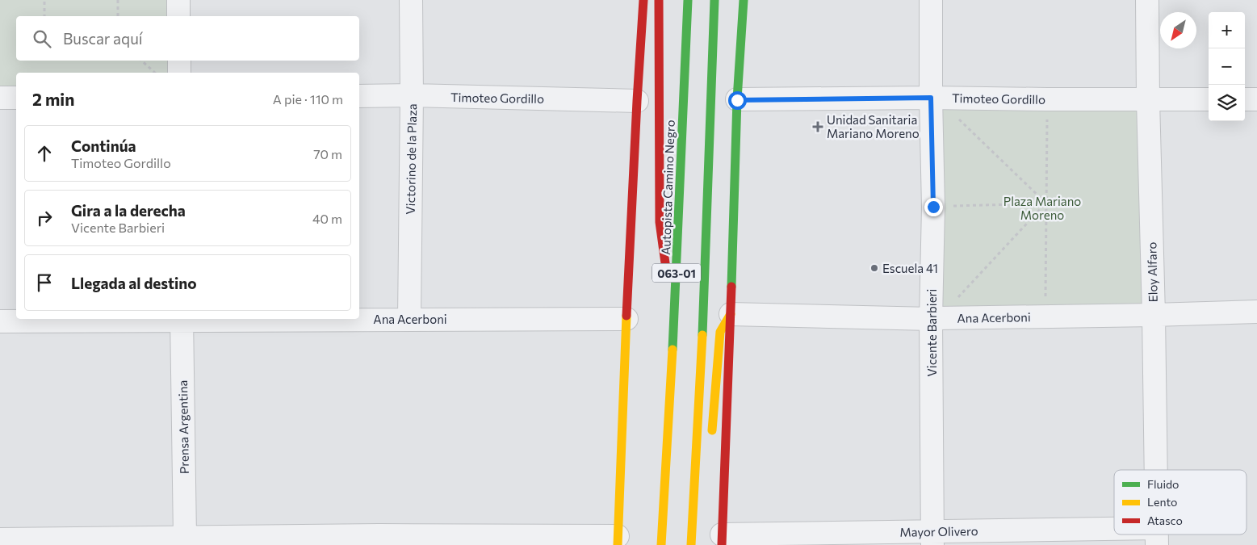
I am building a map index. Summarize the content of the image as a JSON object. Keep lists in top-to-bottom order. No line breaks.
{"streets":{"main road":["Autopista Camino Negro","063-01"],"street":["Timoteo Gordillo","Victorino de la Plaza","Eloy Alfaro","Ana Acerboni","Vicente Barbieri","Prensa Argentina","Mayor Olivero"]},"crossings":[["Timoteo Gordillo","Victorino de la Plaza"],["Timoteo Gordillo","Eloy Alfaro"],["Timoteo Gordillo","Vicente Barbieri"],["Victorino de la Plaza","Ana Acerboni"],["Eloy Alfaro","Ana Acerboni"],["Ana Acerboni","Vicente Barbieri"],["Ana Acerboni","Prensa Argentina"],["Vicente Barbieri","Mayor Olivero"]],"parks":["Plaza Mariano Moreno"],"places":{"health":["Unidad Sanitaria Mariano Moreno"],"other":["Escuela 41"]},"legend":["Fluido","Lento","Atasco"],"north":"bottom left","page":{"map_buttons":["+","−"],"search":"Buscar aquí","heading":["2 min","A pie · 110 m"],"list":[["Continúa","Timoteo Gordillo","70 m"],["Gira a la derecha","Vicente Barbieri","40 m"],"Llegada al destino"]}}
